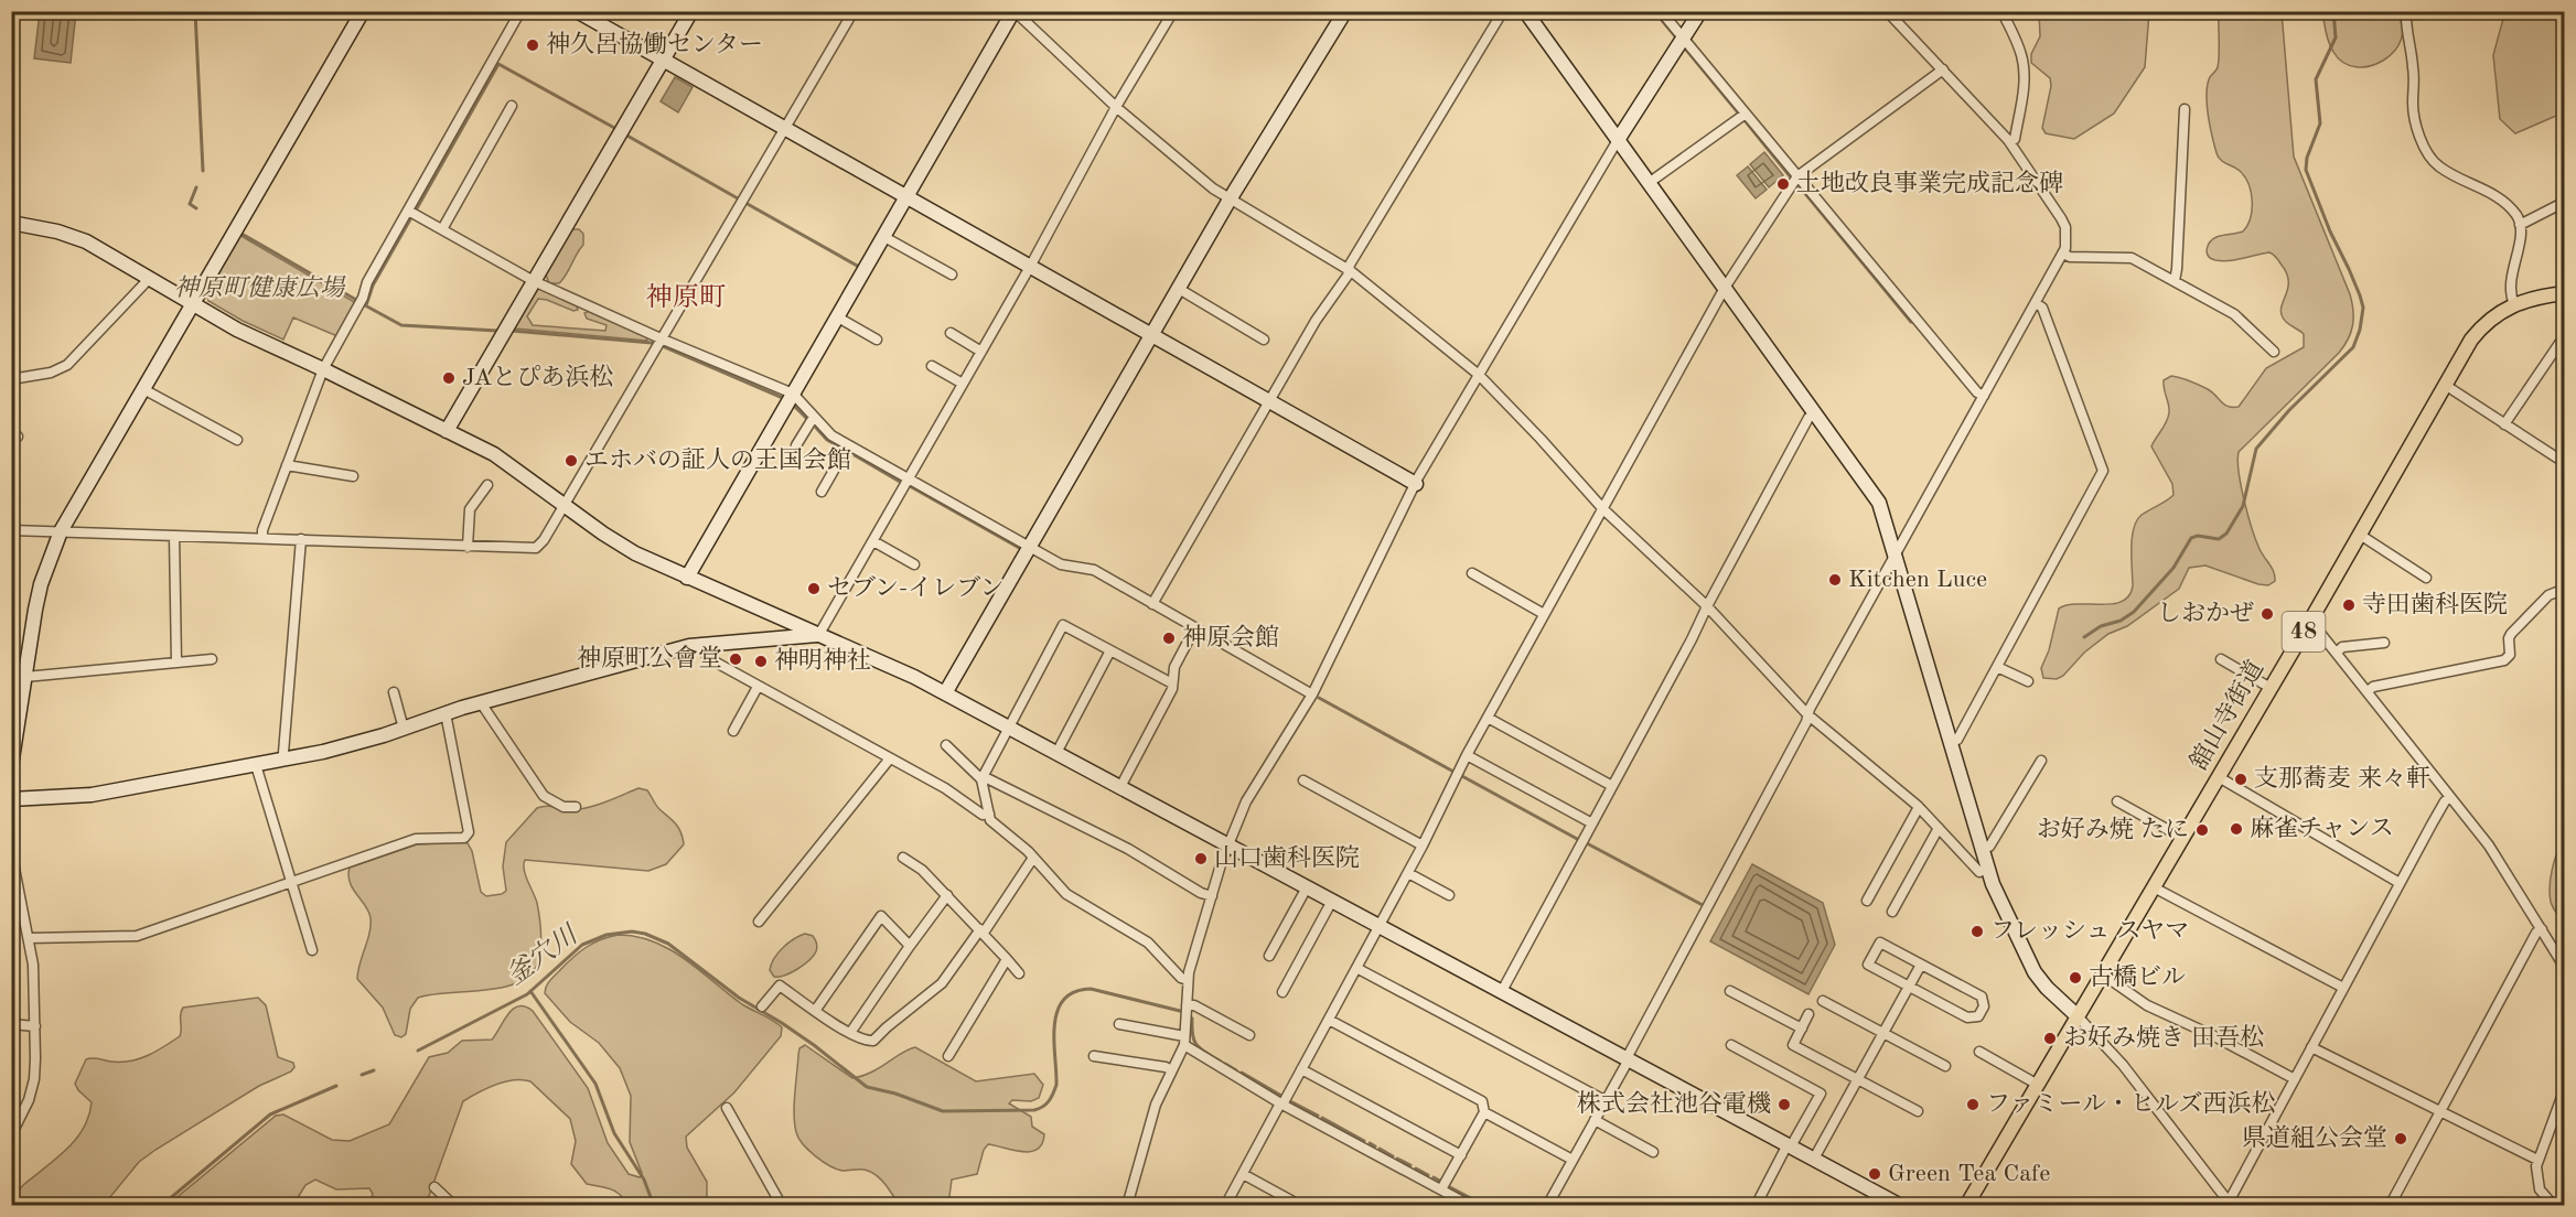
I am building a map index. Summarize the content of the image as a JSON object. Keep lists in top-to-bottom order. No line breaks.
{"streets":{"main road":["48","舘山寺街道"]},"districts":["神原町"],"water":["釜穴川"],"parks":["神原町健康広場"],"places":["神久呂協働センター","土地改良事業完成記念碑","JAとぴあ浜松","エホバの証人の王国会館","Kitchen Luce","セブン-イレブン","寺田歯科医院","しおかぜ","神原会館","神原町公會堂","神明神社","支那蕎麦 来々軒","麻雀チャンス","お好み焼 たに","山口歯科医院","フレッシュ スヤマ","古橋ビル","お好み焼き 田吾松","株式会社池谷電機","ファミール・ヒルズ西浜松","県道組公会堂","Green Tea Cafe"]}
